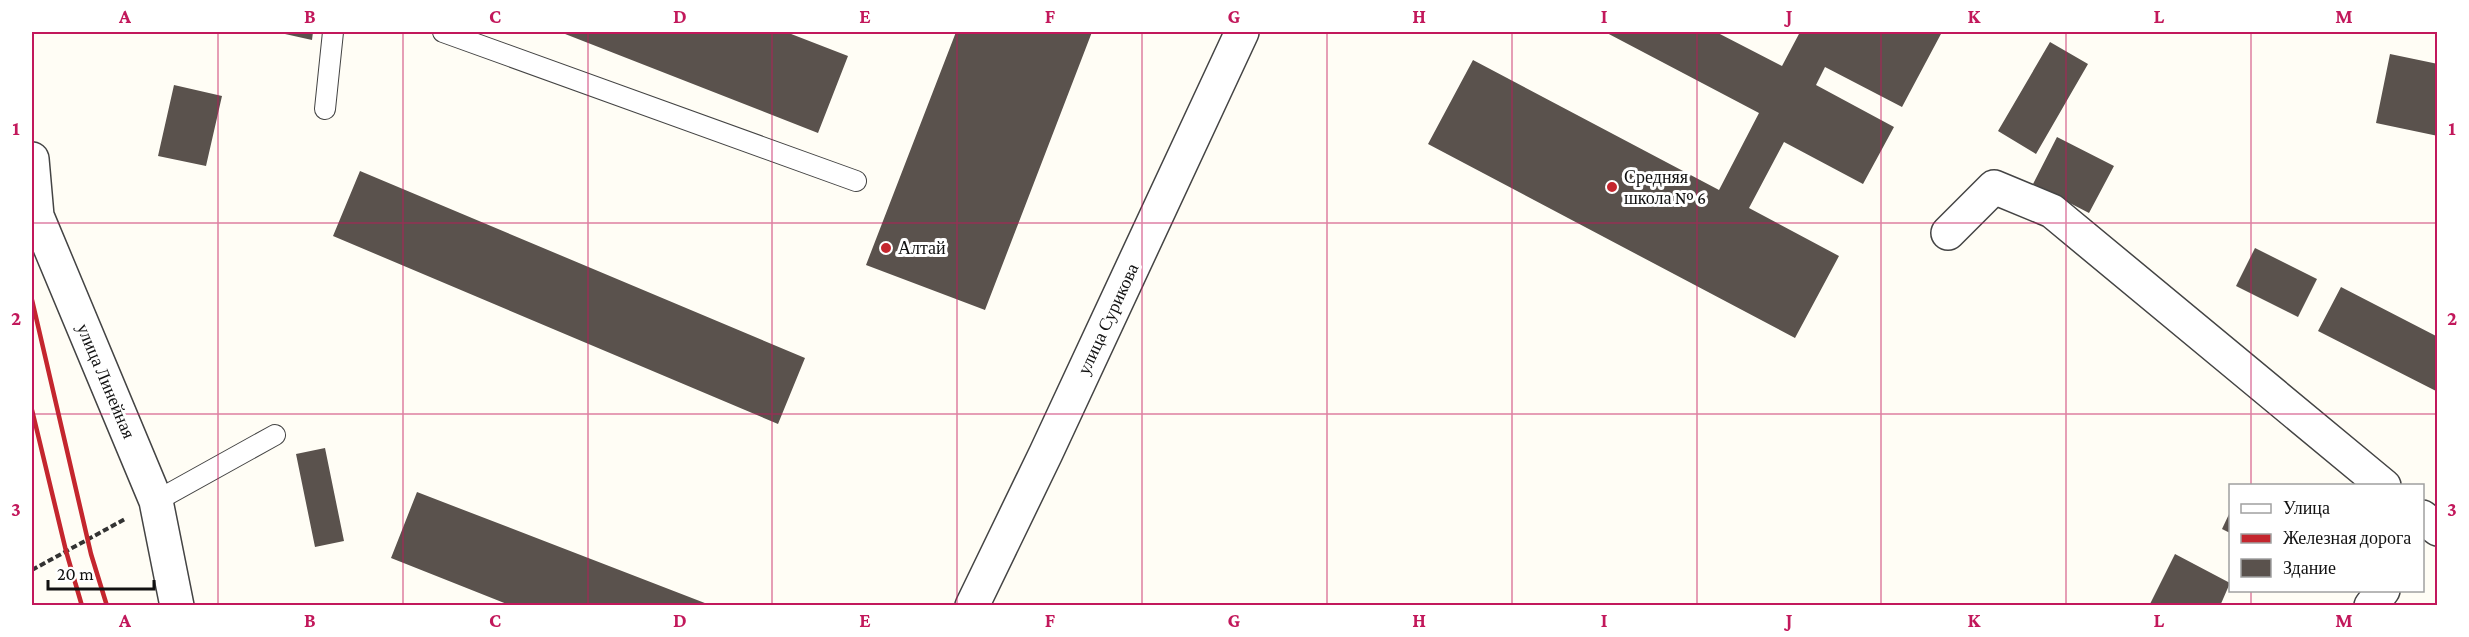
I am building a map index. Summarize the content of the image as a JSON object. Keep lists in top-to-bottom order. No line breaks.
{"streets":{"street":["улица Сурикова","улица Линейная"]},"places":["Средняя школа № 6","Алтай"],"legend":["Улица","Железная дорога","Здание"],"scale_bar":"20 m","grid":{"columns":["A","B","C","D","E","F","G","H","I","J","K","L","M"],"rows":["1","2","3"]}}
